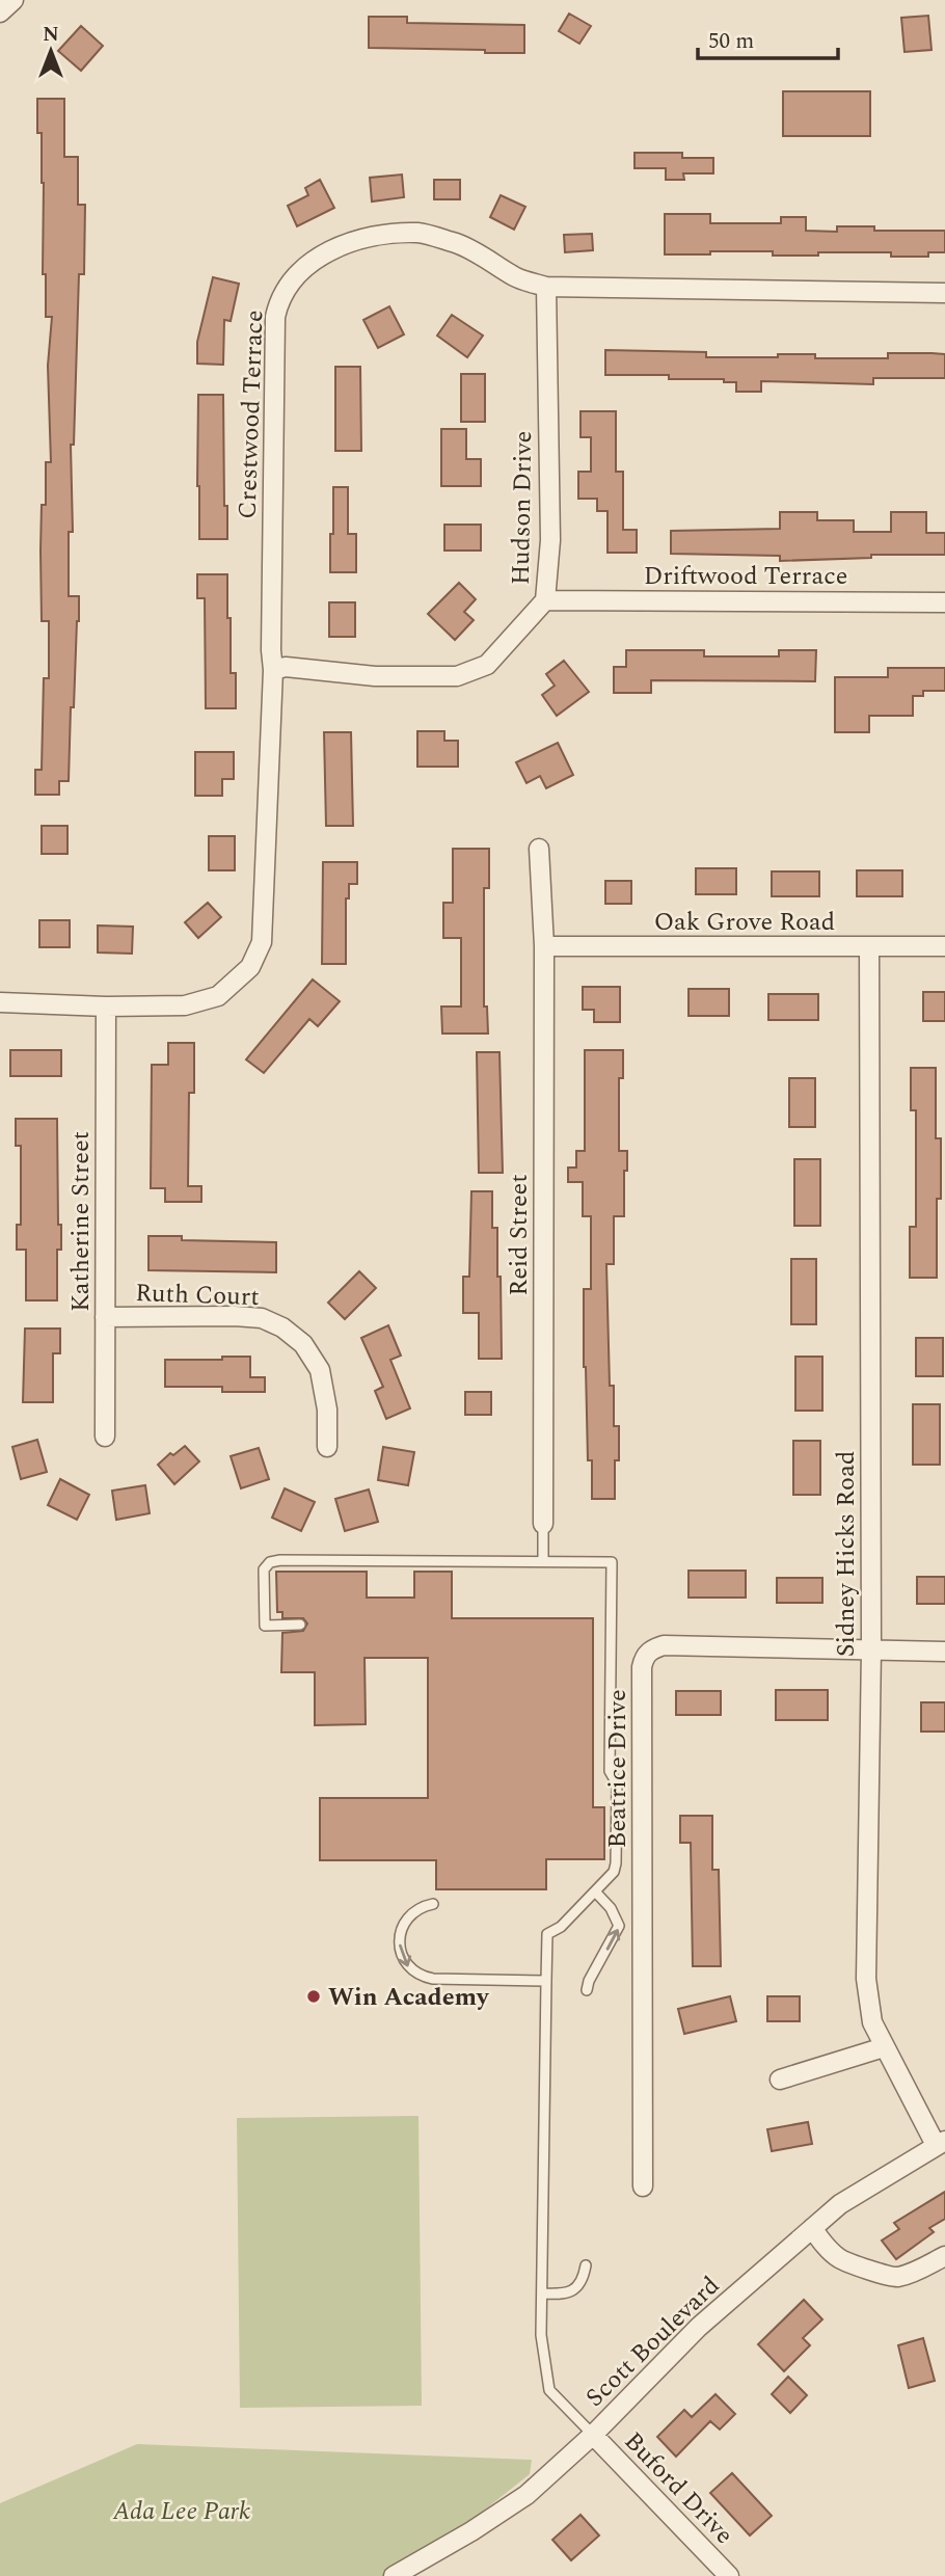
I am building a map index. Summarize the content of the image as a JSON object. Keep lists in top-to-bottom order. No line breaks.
{"streets":{"street":["Crestwood Terrace","Hudson Drive","Driftwood Terrace","Oak Grove Road","Katherine Street","Reid Street","Ruth Court","Sidney Hicks Road","Beatrice Drive","Scott Boulevard","Buford Drive"]},"crossings":[["Crestwood Terrace","Hudson Drive"],["Crestwood Terrace","Katherine Street"],["Hudson Drive","Driftwood Terrace"],["Oak Grove Road","Reid Street"],["Oak Grove Road","Sidney Hicks Road"],["Katherine Street","Ruth Court"],["Sidney Hicks Road","Beatrice Drive"],["Sidney Hicks Road","Scott Boulevard"],["Scott Boulevard","Buford Drive"]],"parks":["Ada Lee Park"],"places":["Win Academy"],"scale_bar":"50 m","north":"top"}
